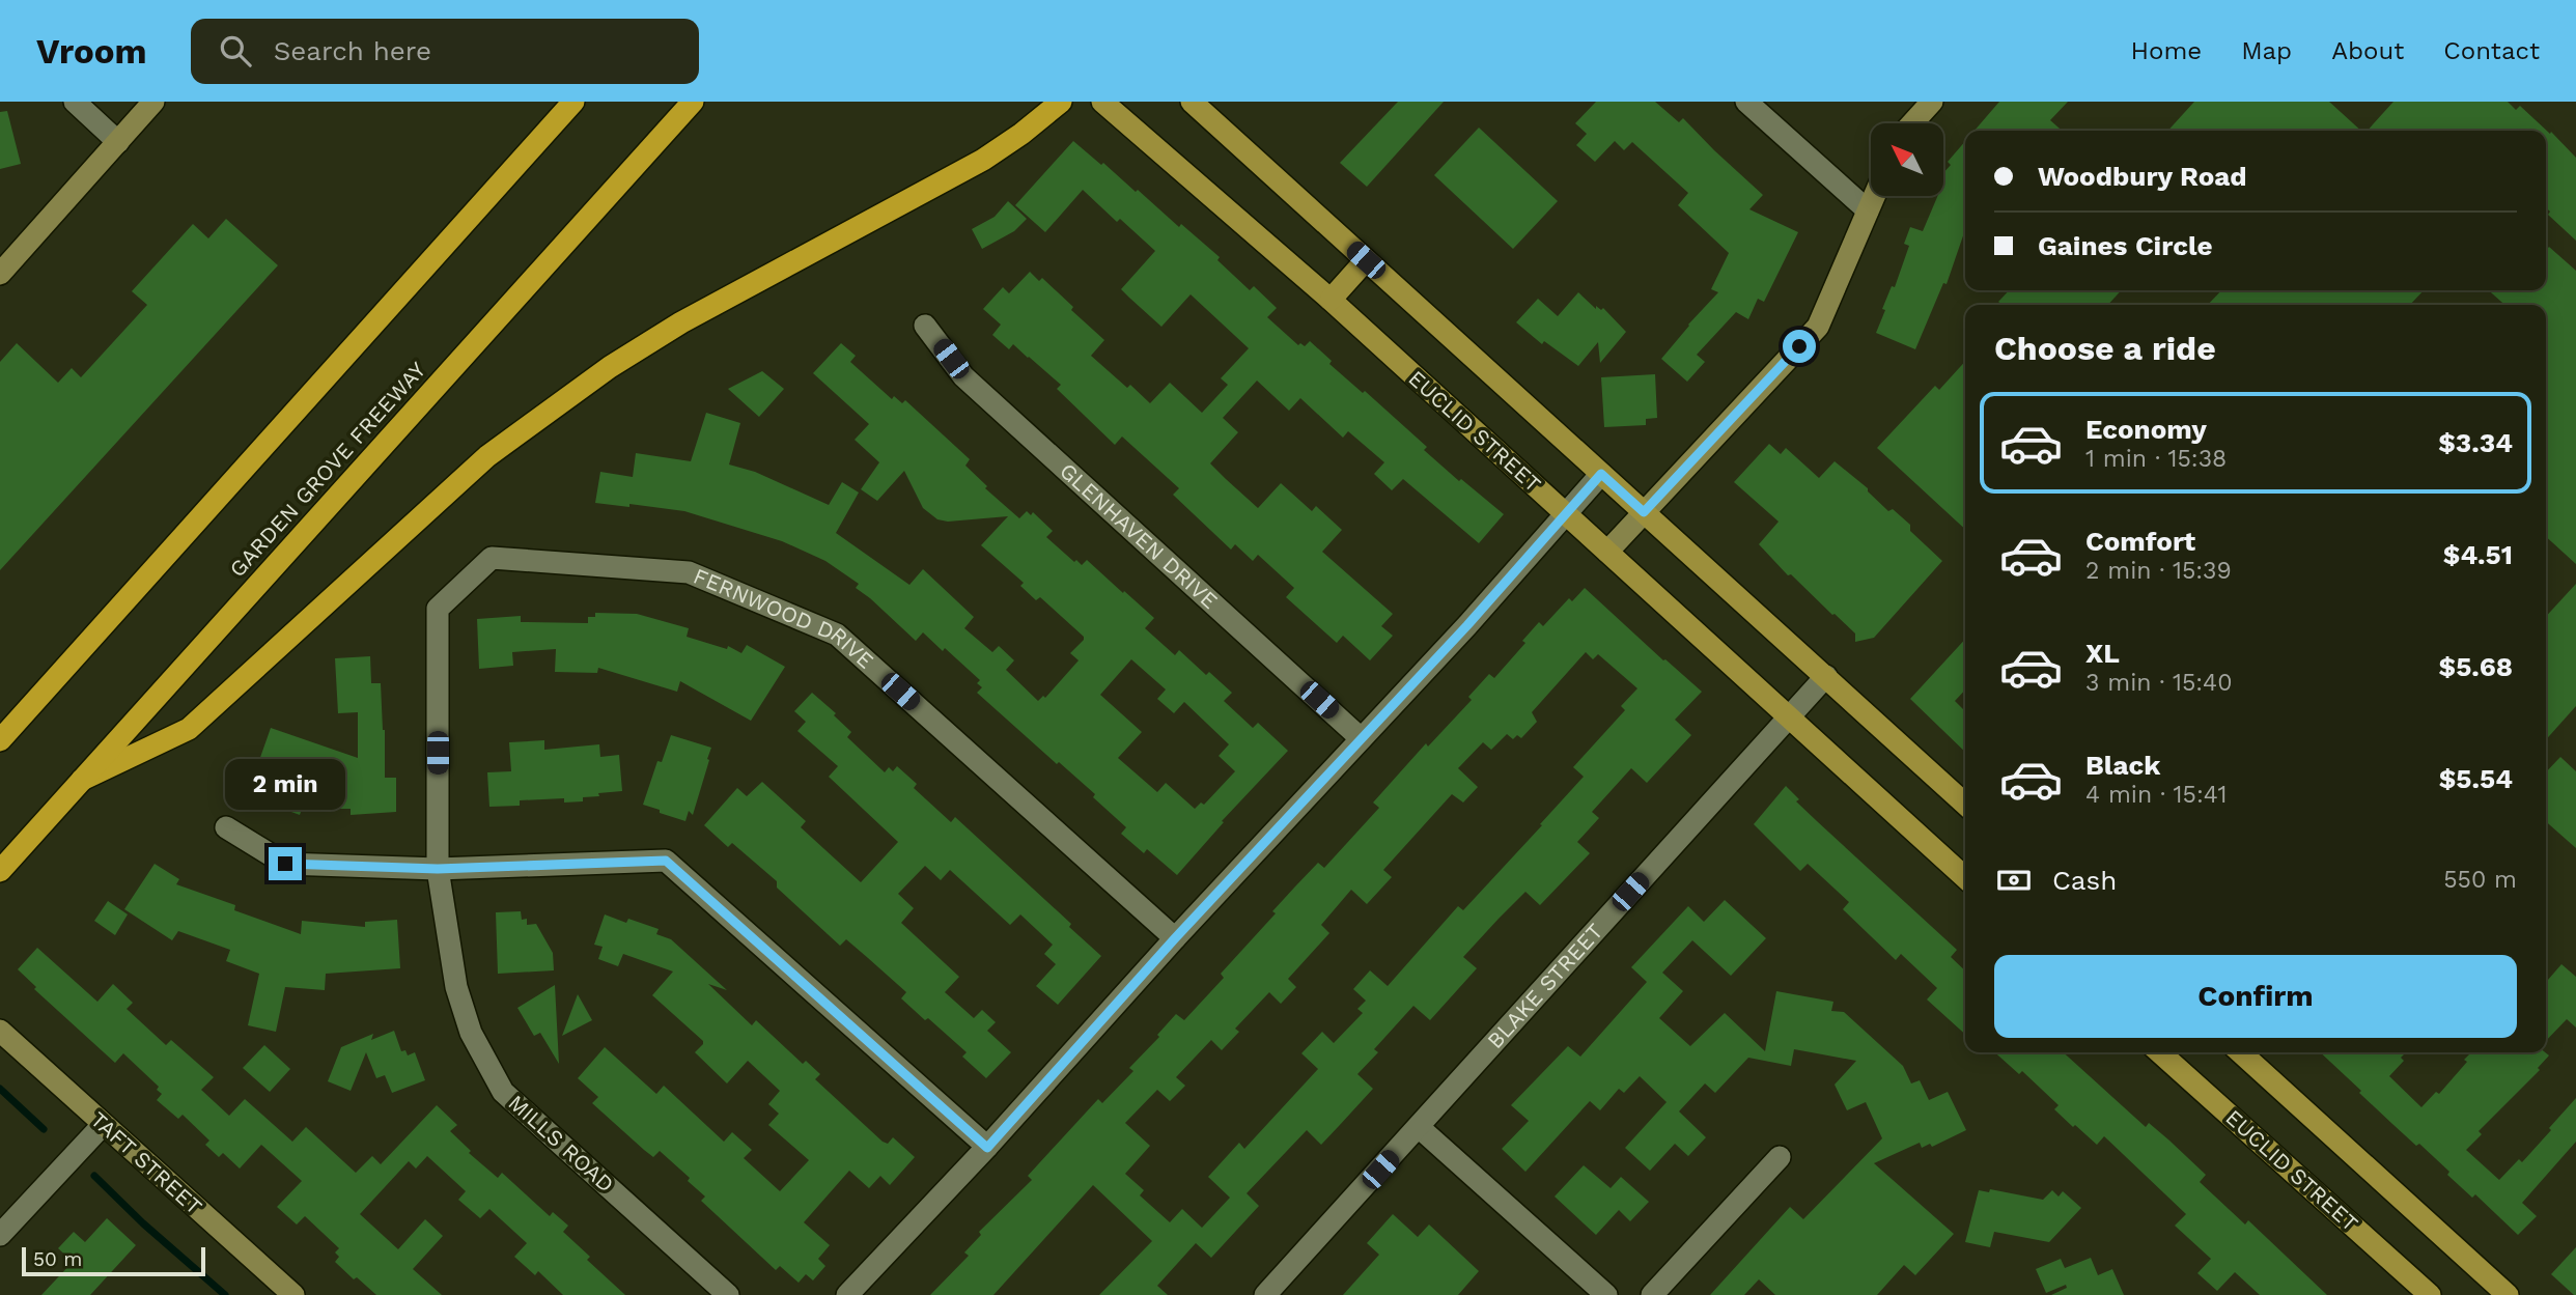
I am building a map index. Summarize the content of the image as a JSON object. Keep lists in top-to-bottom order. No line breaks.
{"streets":{"highway":["GARDEN GROVE FREEWAY"],"main road":["EUCLID STREET"],"street":["GLENHAVEN DRIVE","FERNWOOD DRIVE","BLAKE STREET","MILLS ROAD","TAFT STREET"]},"crossings":[["EUCLID STREET","BLAKE STREET"],["FERNWOOD DRIVE","MILLS ROAD"]],"scale_bar":"50 m","north":"top left","page":{"header":"Vroom","search":"Search here","nav":["Home","Map","About","Contact"],"banner":["Woodbury Road","Gaines Circle"],"heading":"Choose a ride","list":[{"name":"Economy","note":"1 min · 15:38","value":"$3.34"},{"name":"Comfort","note":"2 min · 15:39","value":"$4.51"},{"name":"XL","note":"3 min · 15:40","value":"$5.68"},{"name":"Black","note":"4 min · 15:41","value":"$5.54"}],"bubble":"2 min","pay":["Cash","550 m"],"buttons":"Confirm","scale":"50 m"}}
